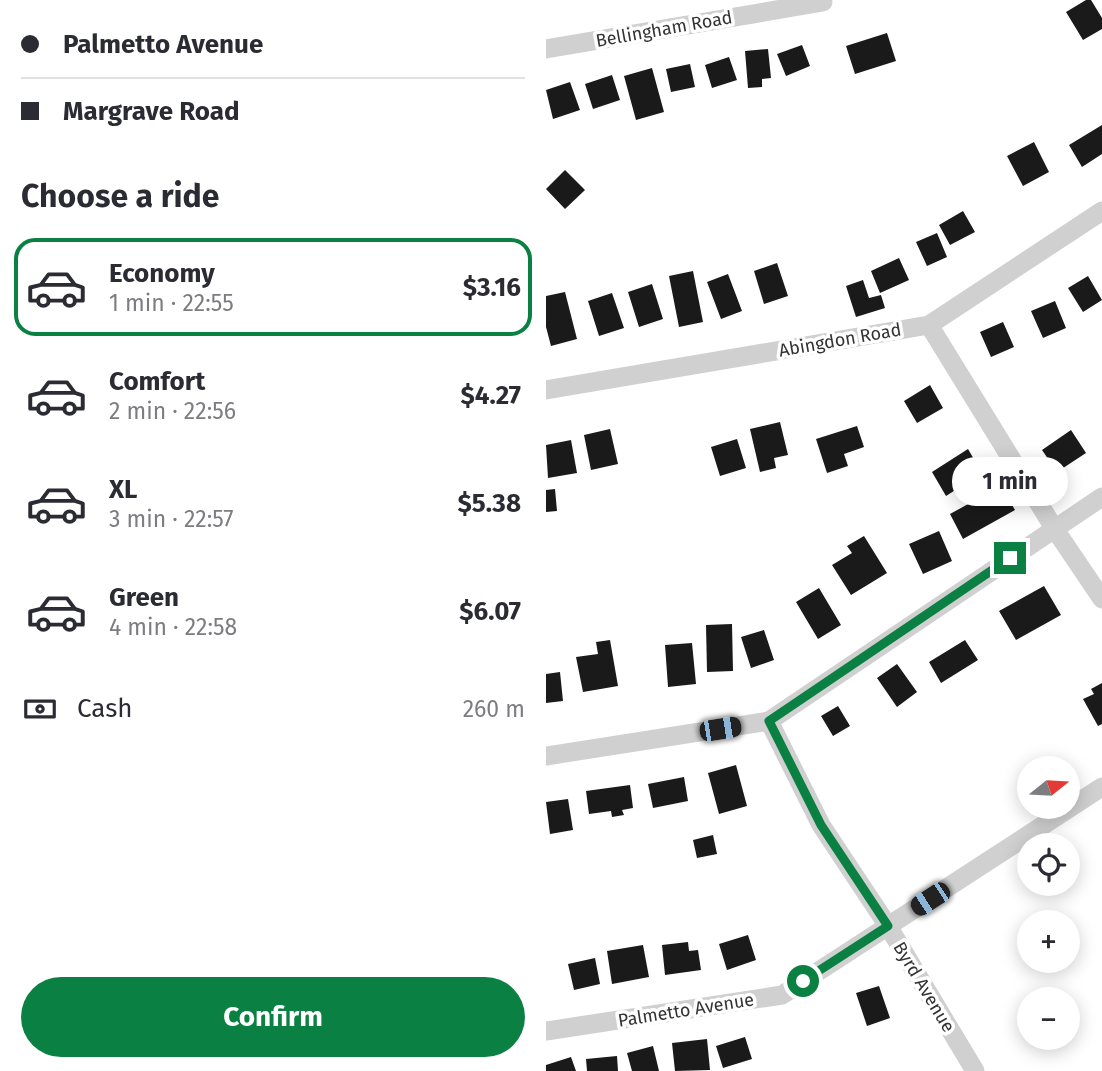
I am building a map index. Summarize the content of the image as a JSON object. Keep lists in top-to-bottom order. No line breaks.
{"streets":{"street":["Bellingham Road","Abingdon Road","Byrd Avenue","Palmetto Avenue"]},"crossings":[["Byrd Avenue","Palmetto Avenue"]],"north":"right","page":{"banner":["Palmetto Avenue","Margrave Road"],"heading":"Choose a ride","list":[{"name":"Economy","note":"1 min · 22:55","value":"$3.16"},{"name":"Comfort","note":"2 min · 22:56","value":"$4.27"},{"name":"XL","note":"3 min · 22:57","value":"$5.38"},{"name":"Green","note":"4 min · 22:58","value":"$6.07"}],"bubble":"1 min","pay":["Cash","260 m"],"map_buttons":["+","−"],"buttons":"Confirm"}}
